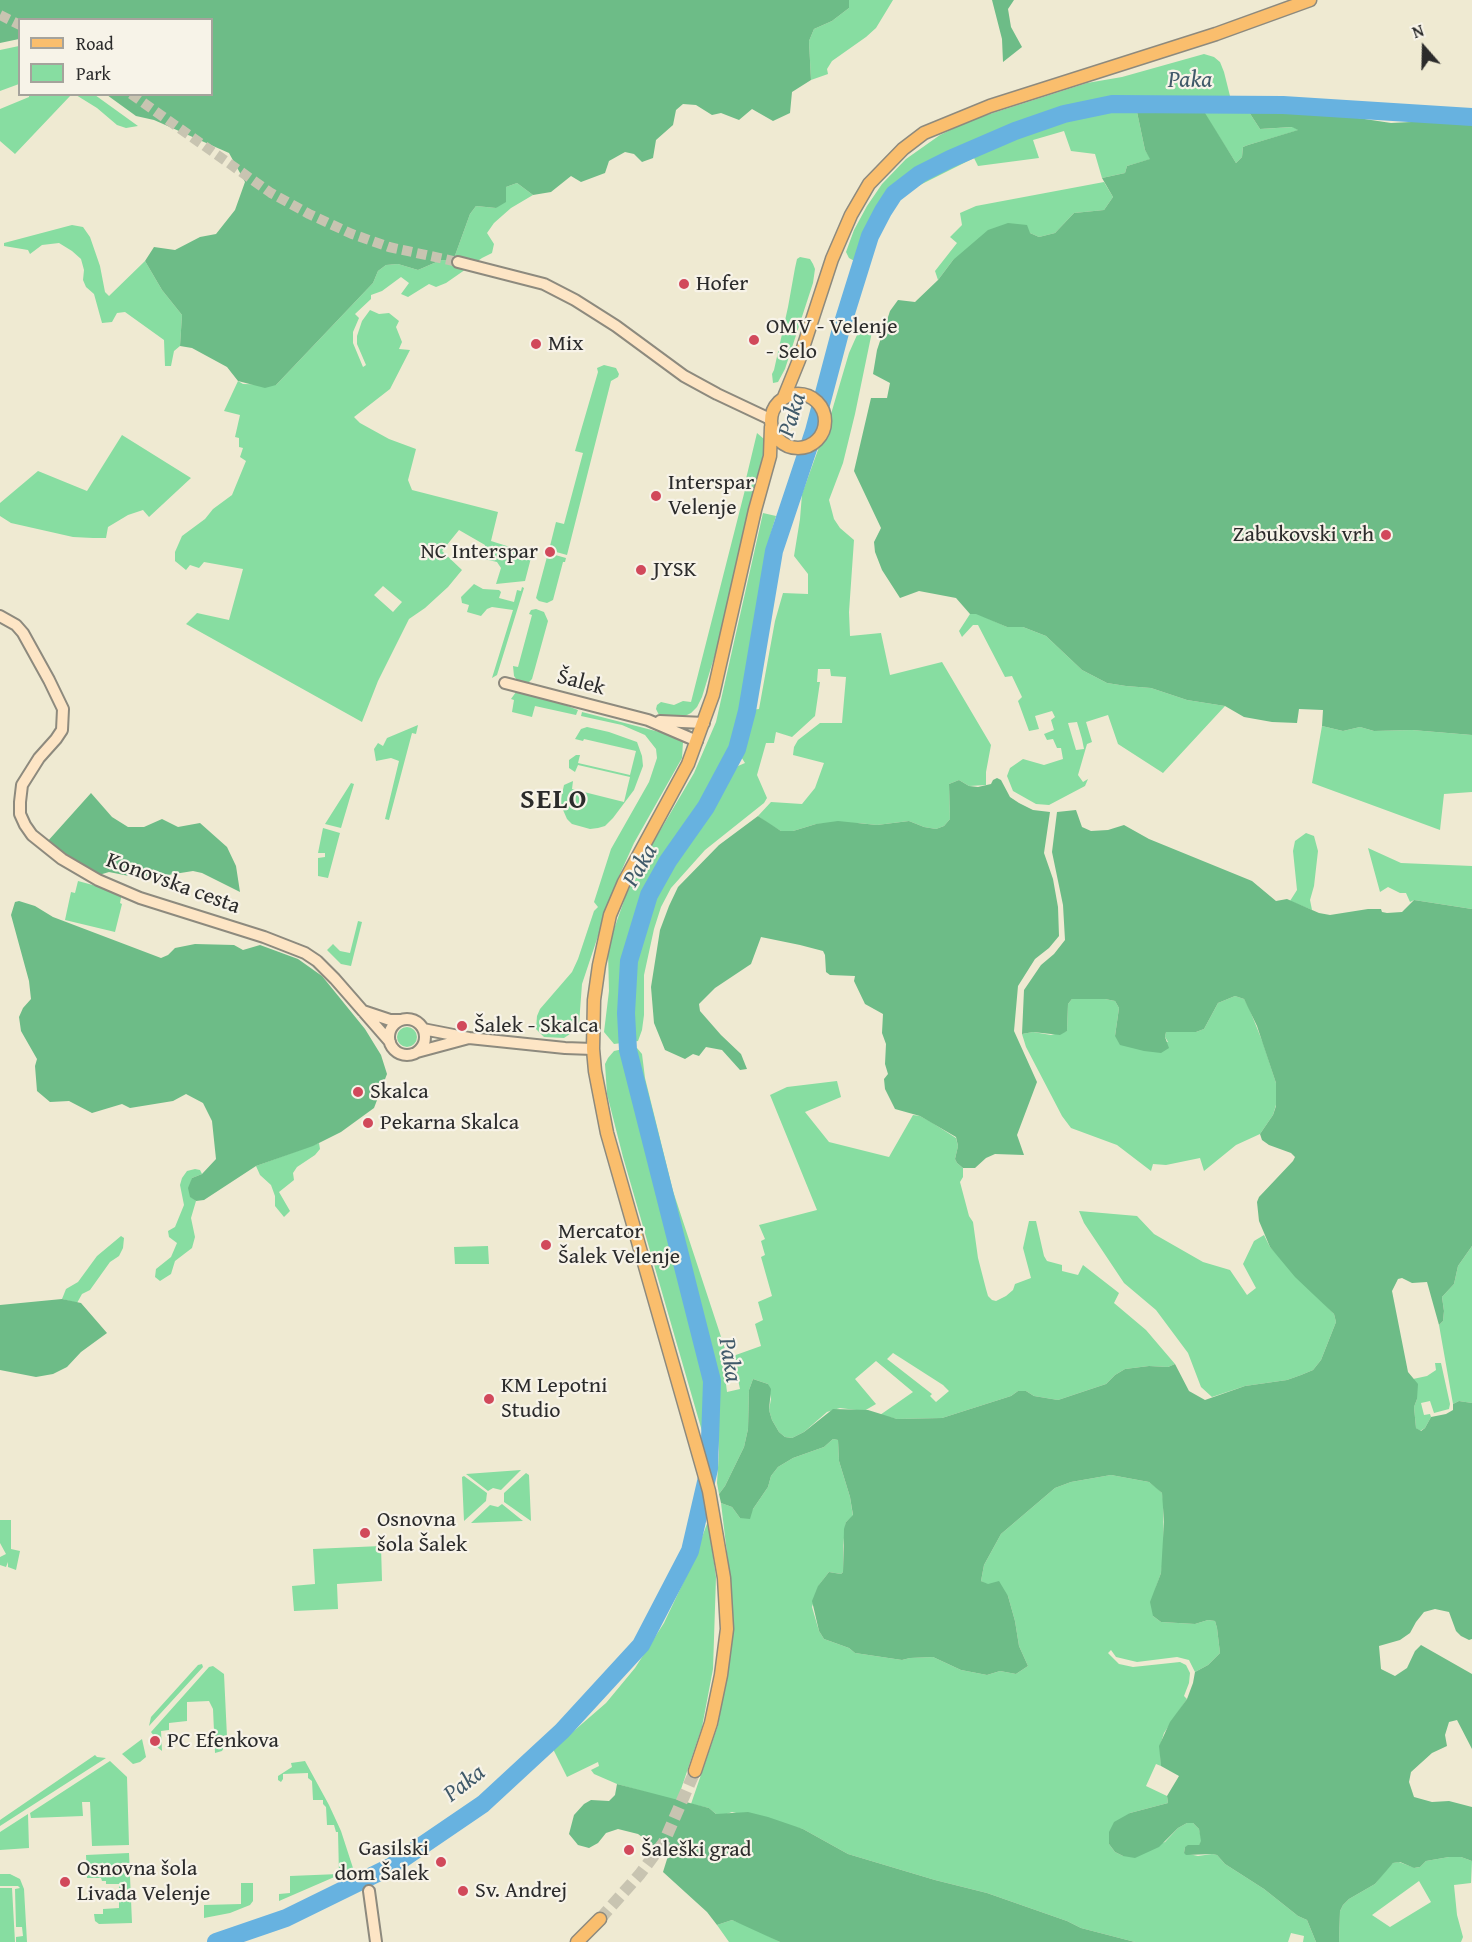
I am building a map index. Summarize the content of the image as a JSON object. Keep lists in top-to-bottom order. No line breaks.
{"streets":{"street":["Šalek","Konovska cesta"]},"districts":["SELO"],"water":["Paka"],"places":["Hofer","OMV - Velenje - Selo","Mix","Interspar Velenje","Zabukovski vrh","NC Interspar","JYSK","Šalek - Skalca","Skalca","Pekarna Skalca","Mercator Šalek Velenje","KM Lepotni Studio","Osnovna šola Šalek","PC Efenkova","Šaleški grad","Gasilski dom Šalek","Osnovna šola Livada Velenje","Sv. Andrej"],"legend":["Road","Park"],"north":"top"}
